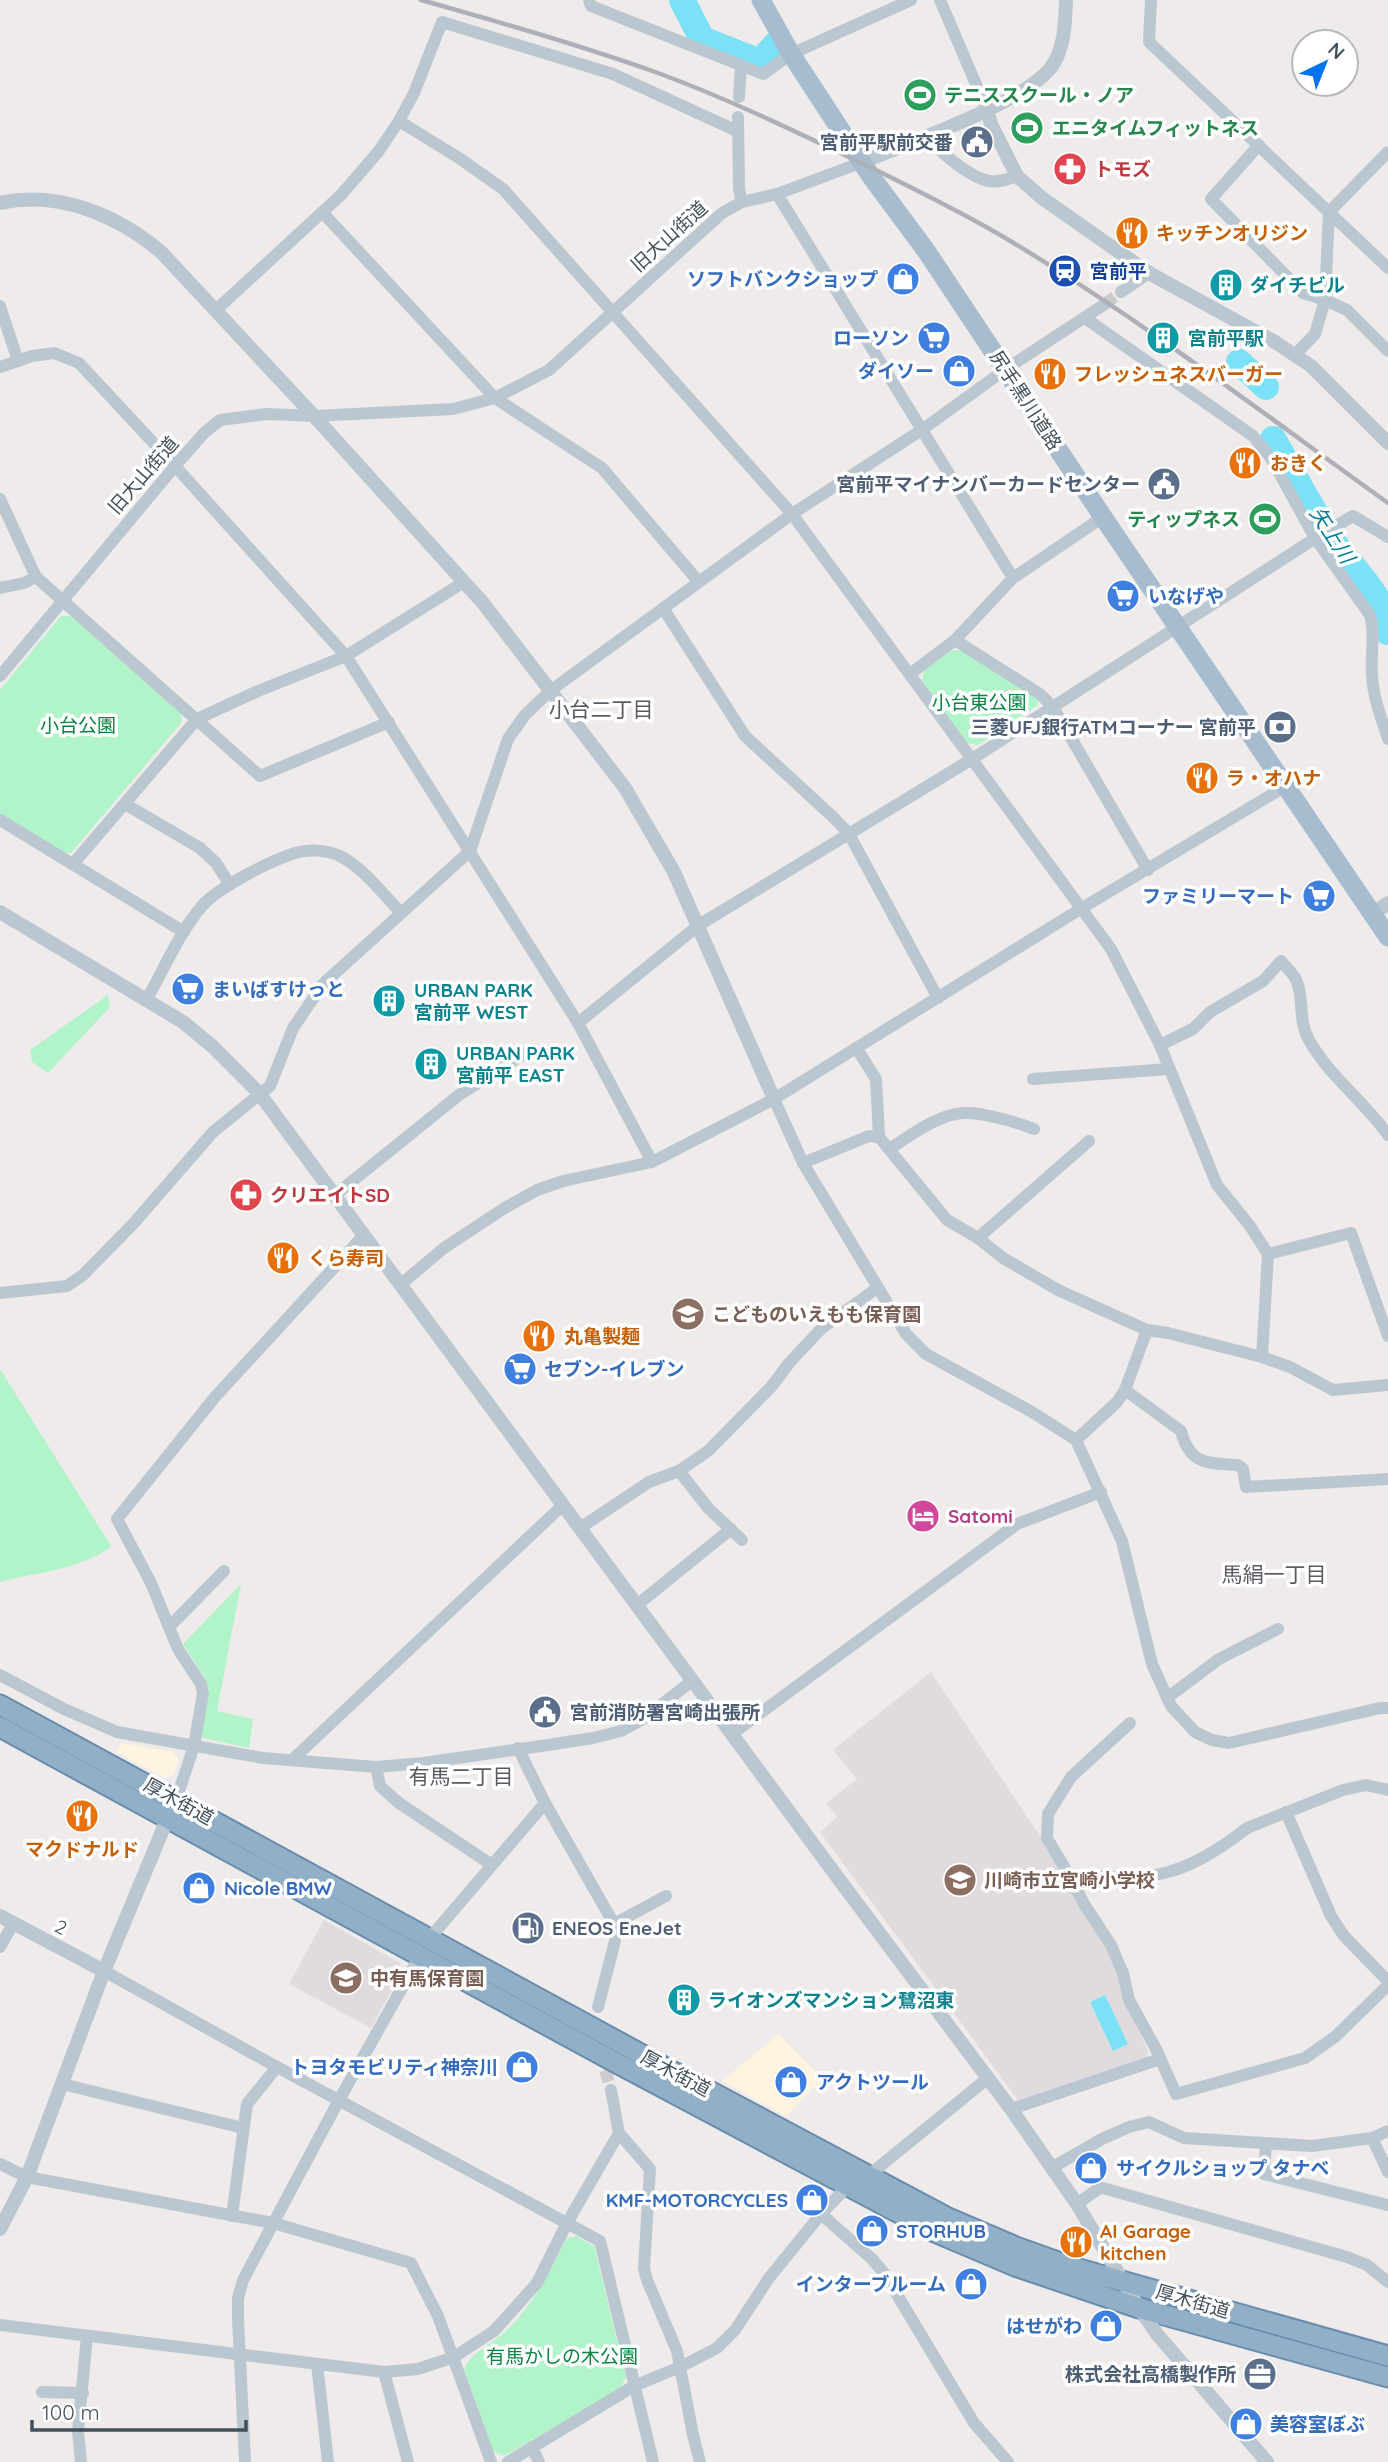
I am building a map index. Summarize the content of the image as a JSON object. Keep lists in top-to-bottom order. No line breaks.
{"streets":{"highway":["厚木街道"],"main road":["尻手黒川道路"],"street":["旧大山街道","2"]},"crossings":[["旧大山街道","尻手黒川道路"]],"districts":["小台二丁目","馬絹一丁目","有馬二丁目"],"water":["矢上川"],"parks":["小台東公園","小台公園","有馬かしの木公園"],"places":{"sports":["テニススクール・ノア","エニタイムフィットネス","ティップネス"],"public building":["宮前平駅前交番","宮前平マイナンバーカードセンター","宮前消防署宮崎出張所"],"pharmacy":["トモズ","クリエイトSD"],"restaurant":["キッチンオリジン","フレッシュネスバーガー","おきく","ラ・オハナ","くら寿司","丸亀製麺","マクドナルド","AI Garage kitchen"],"station":["宮前平"],"shop":["ソフトバンクショップ","ダイソー","Nicole BMW","トヨタモビリティ神奈川","アクトツール","サイクルショップ タナベ","KMF-MOTORCYCLES","STORHUB","インターブルーム","はせがわ","美容室ぼぶ"],"building":["ダイチビル","宮前平駅","URBAN PARK 宮前平 WEST","URBAN PARK 宮前平 EAST","ライオンズマンション鷺沼東"],"supermarket":["ローソン","いなげや","ファミリーマート","まいばすけっと","セブン-イレブン"],"bank":["三菱UFJ銀行ATMコーナー 宮前平"],"school or university":["こどものいえもも保育園","川崎市立宮崎小学校","中有馬保育園"],"hotel":["Satomi"],"fuel station":["ENEOS EneJet"],"office":["株式会社高橋製作所"]},"scale_bar":"100 m","north":"top right"}
